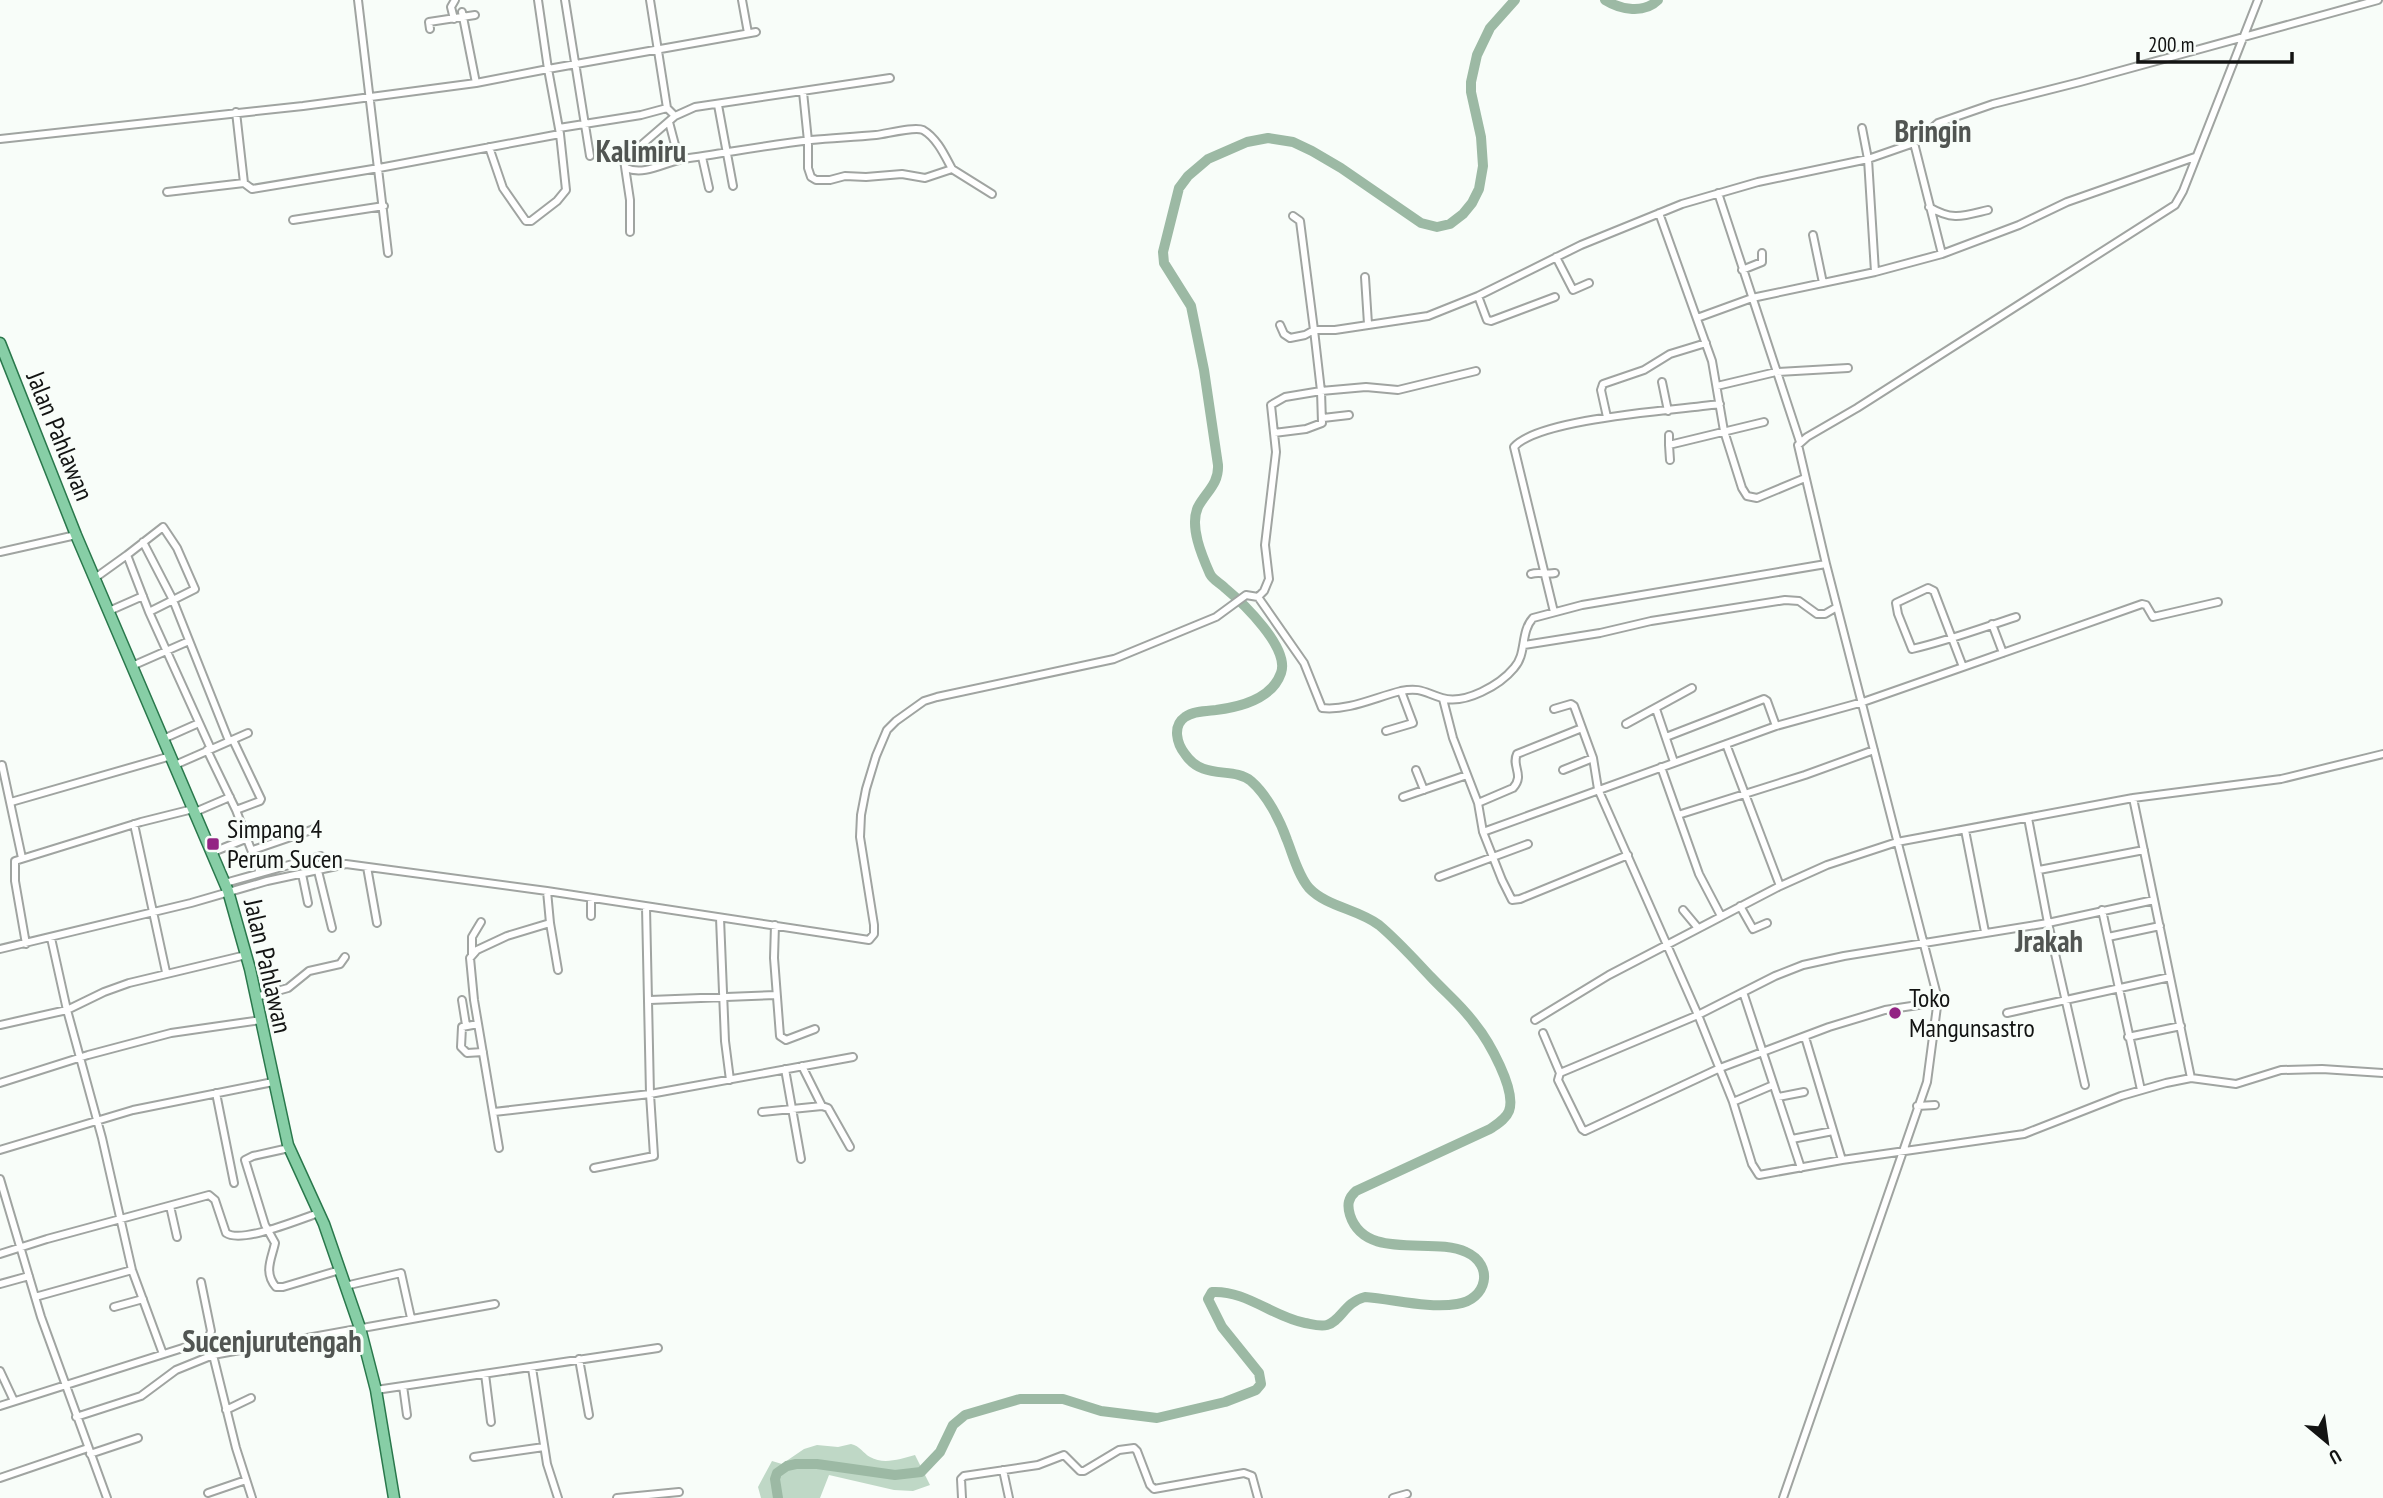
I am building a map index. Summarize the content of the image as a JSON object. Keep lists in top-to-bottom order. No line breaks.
{"streets":{"main road":["Jalan Pahlawan"]},"districts":["Bringin","Kalimiru","Jrakah","Sucenjurutengah"],"places":{"transit":["Simpang 4 Perum Sucen"],"other":["Toko Mangunsastro"]},"scale_bar":"200 m","north":"bottom right"}
